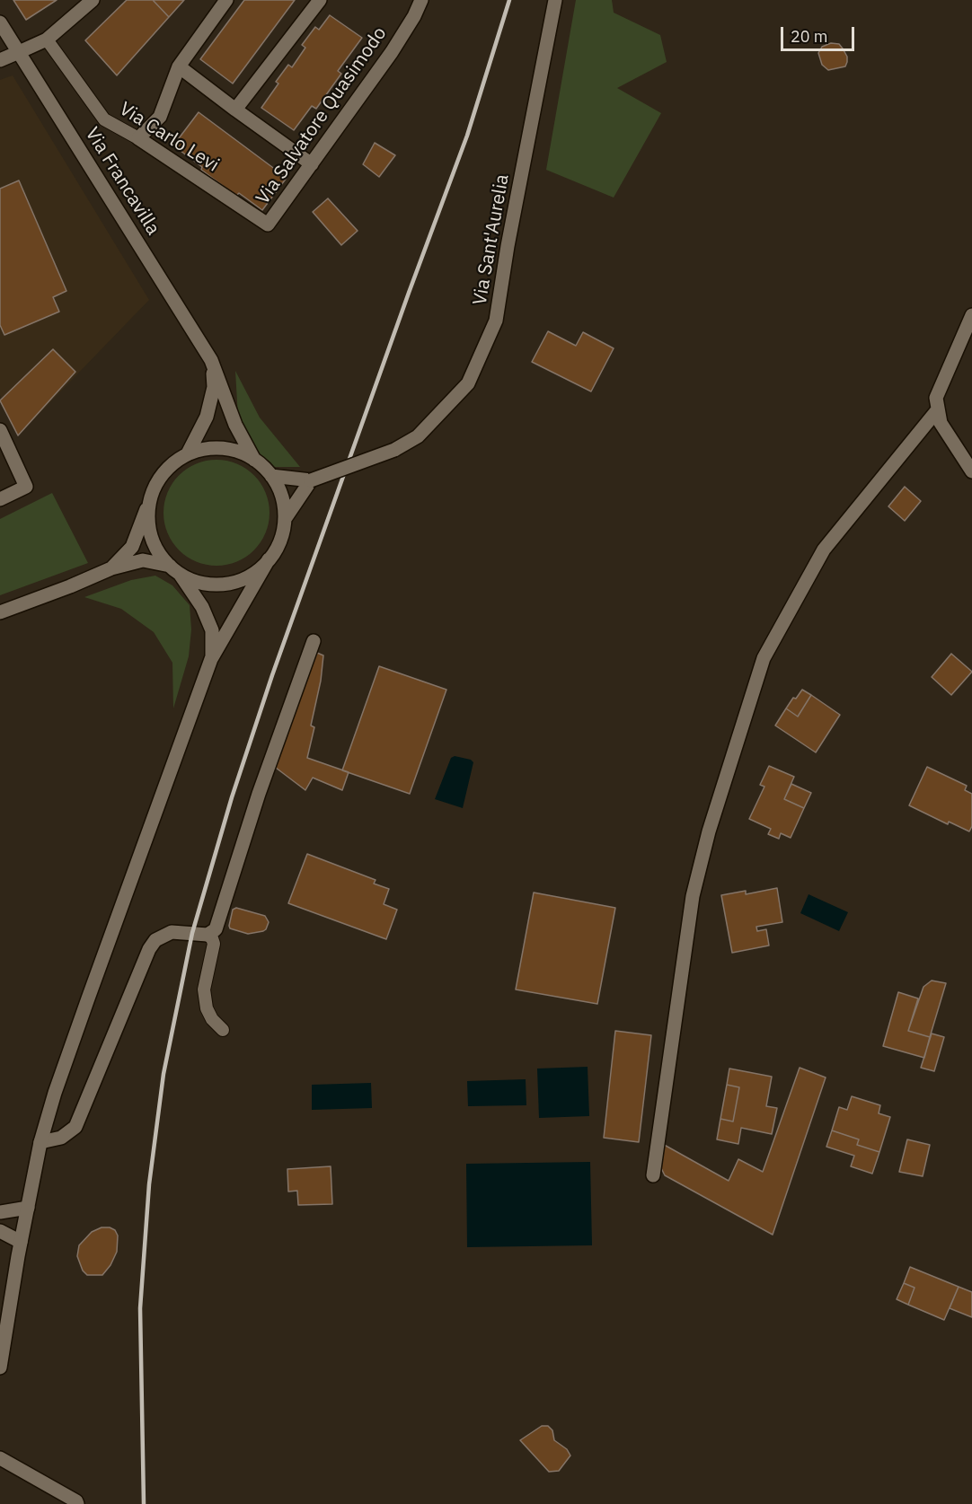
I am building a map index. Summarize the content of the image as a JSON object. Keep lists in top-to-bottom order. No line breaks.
{"streets":{"street":["Via Salvatore Quasimodo","Via Carlo Levi","Via Francavilla","Via Sant'Aurelia"]},"crossings":[["Via Salvatore Quasimodo","Via Carlo Levi"]],"scale_bar":"20 m"}
